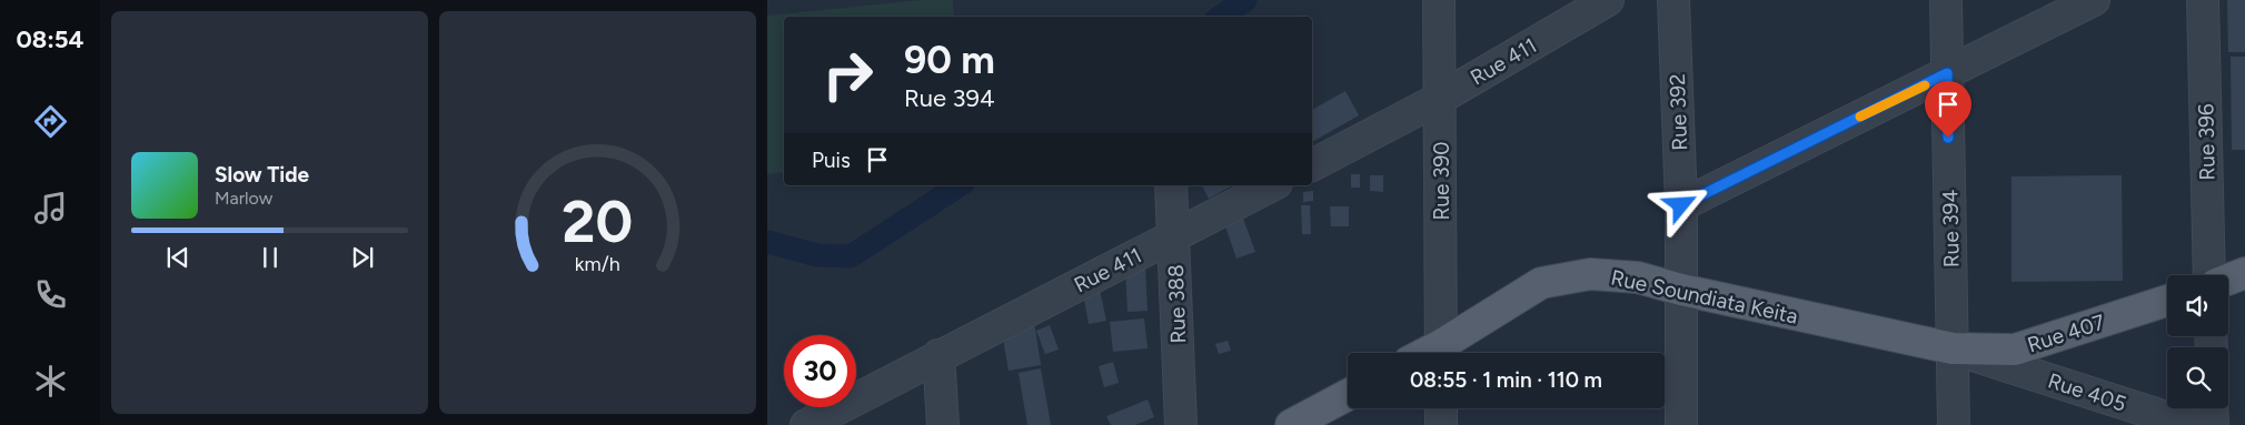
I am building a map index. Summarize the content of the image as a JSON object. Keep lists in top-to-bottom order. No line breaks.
{"streets":{"main road":["Rue Soundiata Keita","Rue 407"],"street":["Rue 411","Rue 392","Rue 396","Rue 390","Rue 394","Rue 388","Rue 405"]},"crossings":[["Rue 411","Rue 390"],["Rue 411","Rue 388"],["Rue 392","Rue Soundiata Keita"],["Rue 394","Rue Soundiata Keita"],["Rue 394","Rue 407"],["Rue 394","Rue 405"],["Rue Soundiata Keita","Rue 407"],["Rue Soundiata Keita","Rue 405"],["Rue 407","Rue 405"]],"page":{"tabs":"08:54","turn":["90 m","Rue 394"],"then":"Puis","song":["Slow Tide","Marlow"],"limit":"30","trip":"08:55 · 1 min · 110 m","gauge":["20","km/h"]}}
